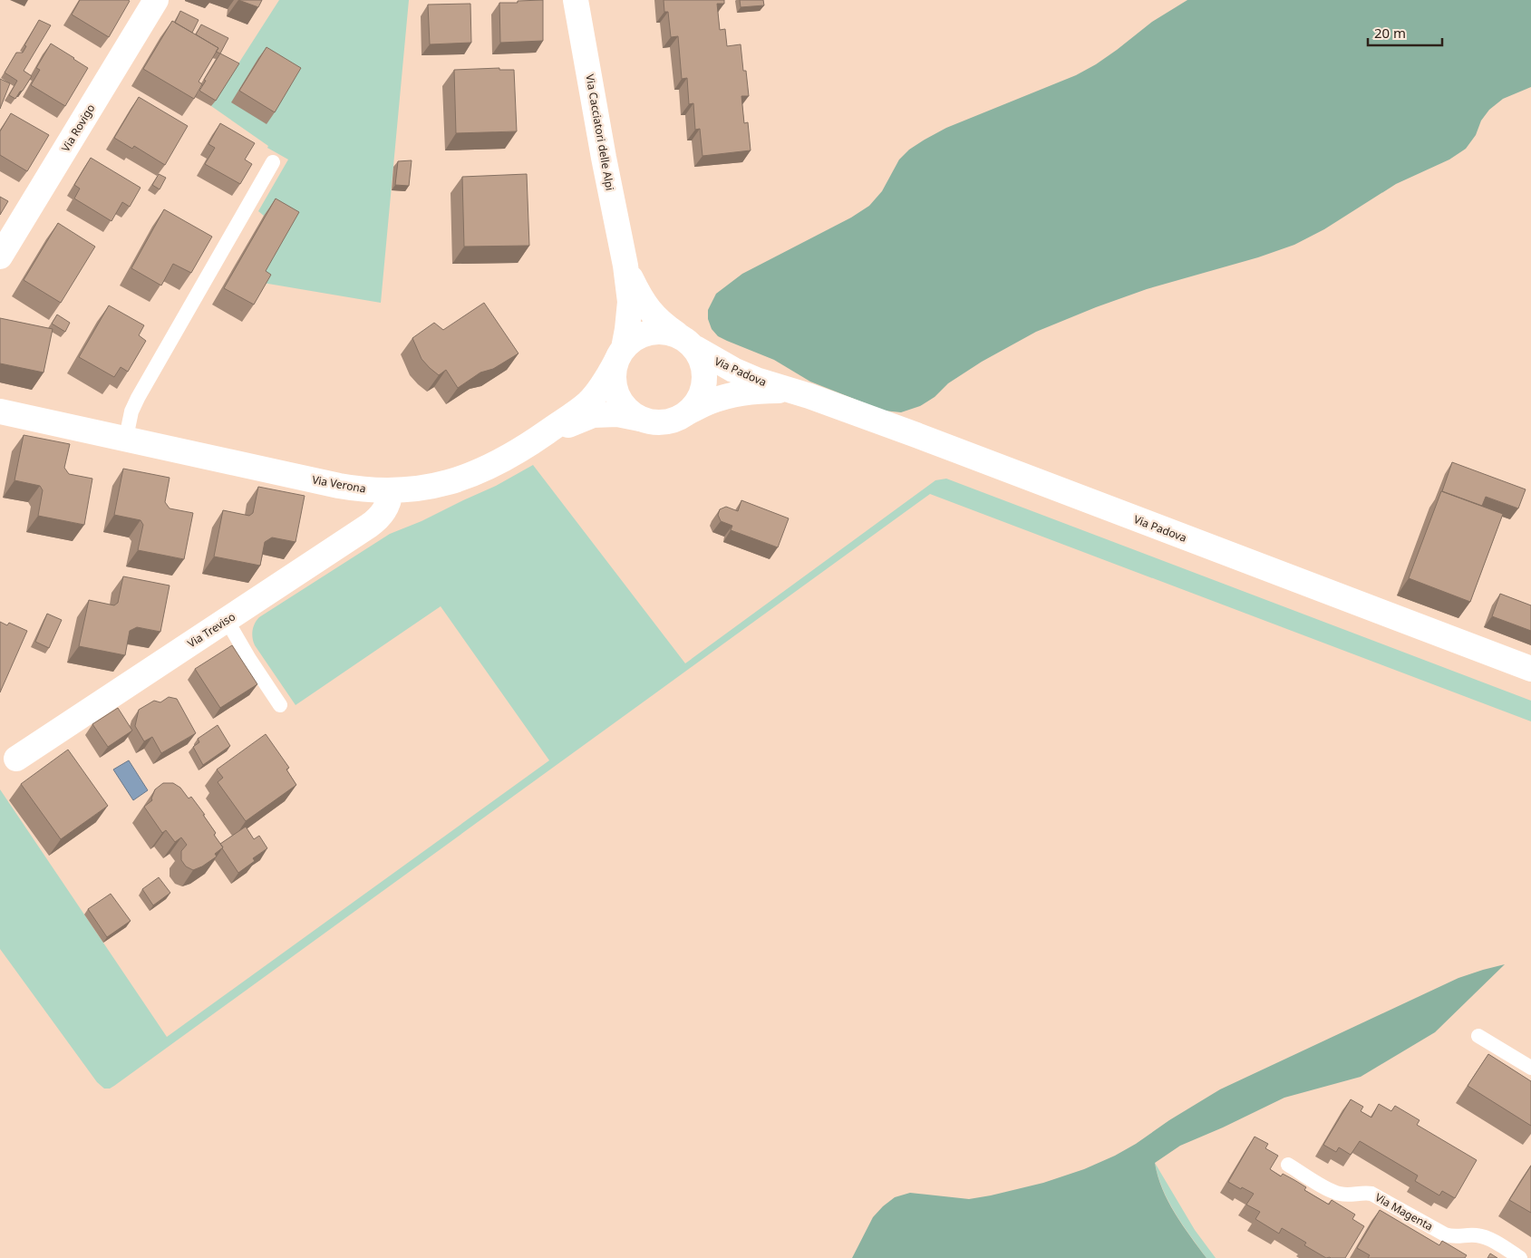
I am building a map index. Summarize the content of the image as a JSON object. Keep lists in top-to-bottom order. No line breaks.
{"streets":{"street":["Via Rovigo","Via Cacciatori delle Alpi","Via Padova","Via Verona","Via Treviso"],"lane":["Via Magenta"]},"crossings":[["Via Cacciatori delle Alpi","Via Padova"],["Via Cacciatori delle Alpi","Via Verona"],["Via Padova","Via Verona"],["Via Verona","Via Treviso"]],"scale_bar":"20 m"}
